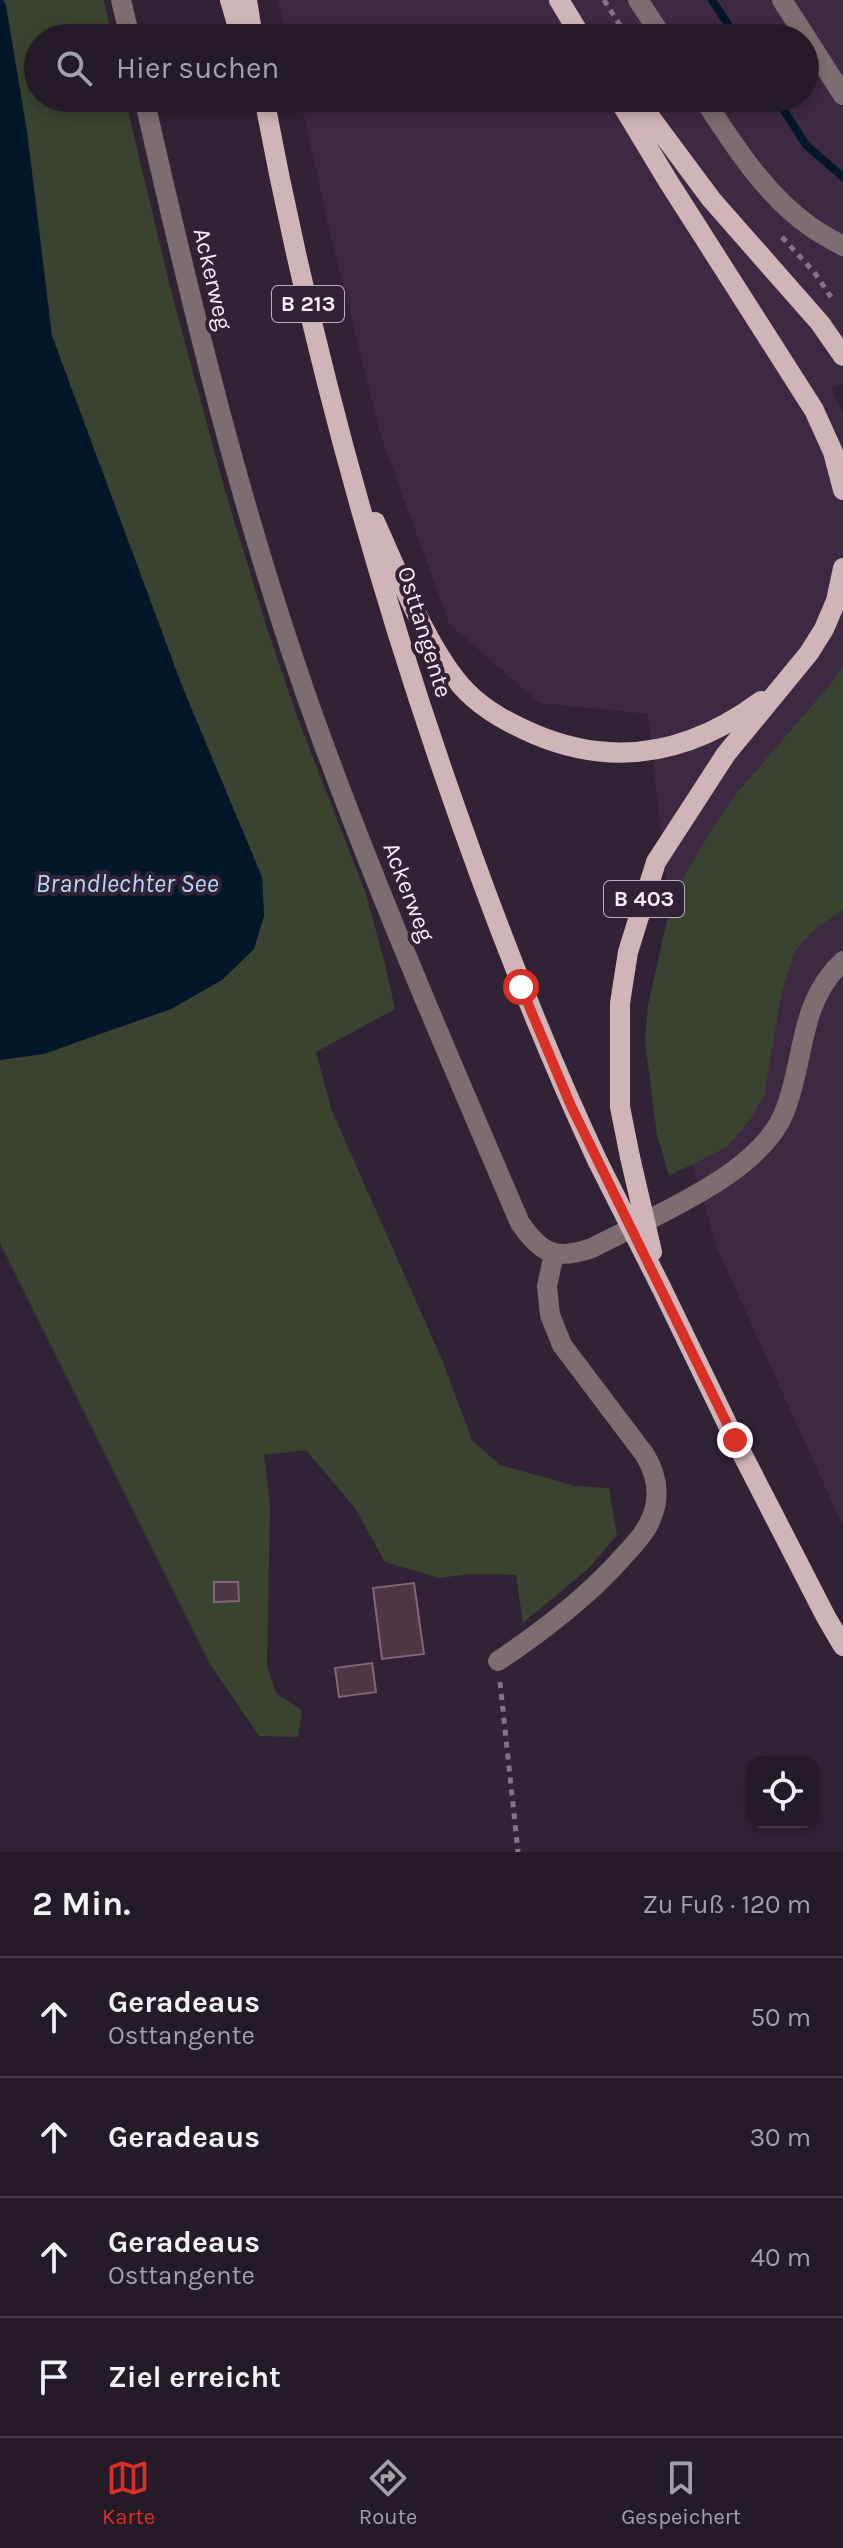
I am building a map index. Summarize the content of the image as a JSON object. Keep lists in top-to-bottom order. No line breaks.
{"streets":{"main road":["B 213","Osttangente","B 403"],"street":["Ackerweg"]},"crossings":[["B 213","Osttangente"],["B 213","B 403"],["Osttangente","B 403"]],"water":["Brandlechter See"],"page":{"search":"Hier suchen","heading":["2 Min.","Zu Fuß · 120 m"],"list":[["Geradeaus","Osttangente","50 m"],["Geradeaus","30 m"],["Geradeaus","Osttangente","40 m"],"Ziel erreicht"],"nav":["Karte","Route","Gespeichert"]}}
